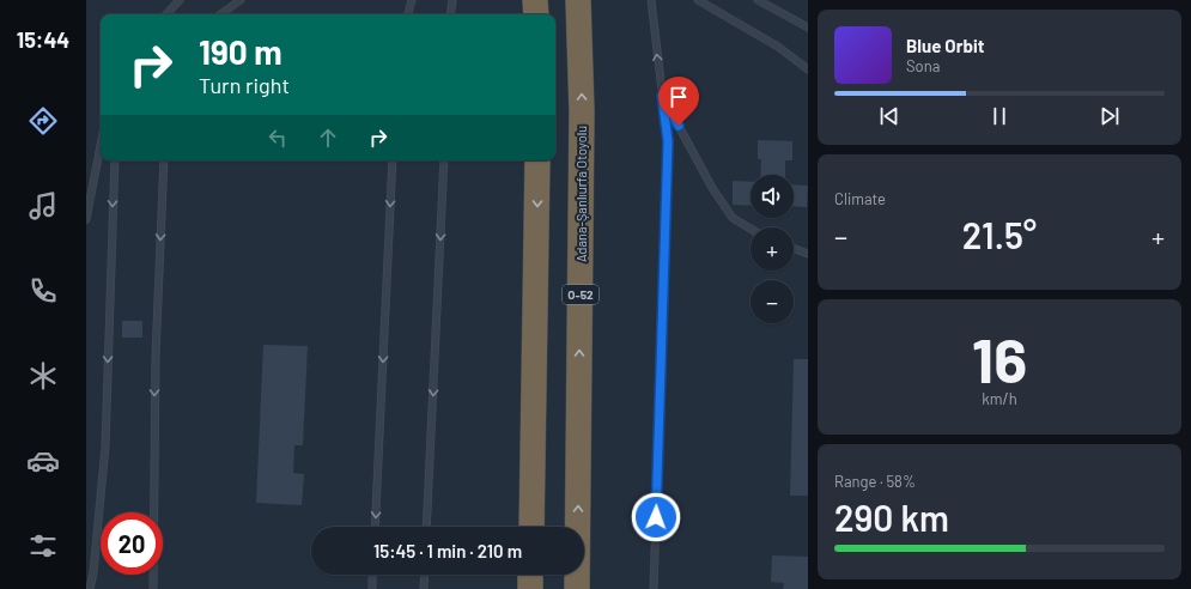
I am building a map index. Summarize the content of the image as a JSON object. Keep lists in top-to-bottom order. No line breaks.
{"streets":{"highway":["Adana-Şanlıurfa Otoyolu","O-52"]},"page":{"tabs":"15:44","turn":["190 m","Turn right"],"song":["Blue Orbit","Sona"],"tile":["Climate",["16","km/h"],["Range · 58%","290 km"]],"map_buttons":["+","−"],"heat":["−","21.5°","+"],"limit":"20","trip":"15:45 · 1 min · 210 m"}}
